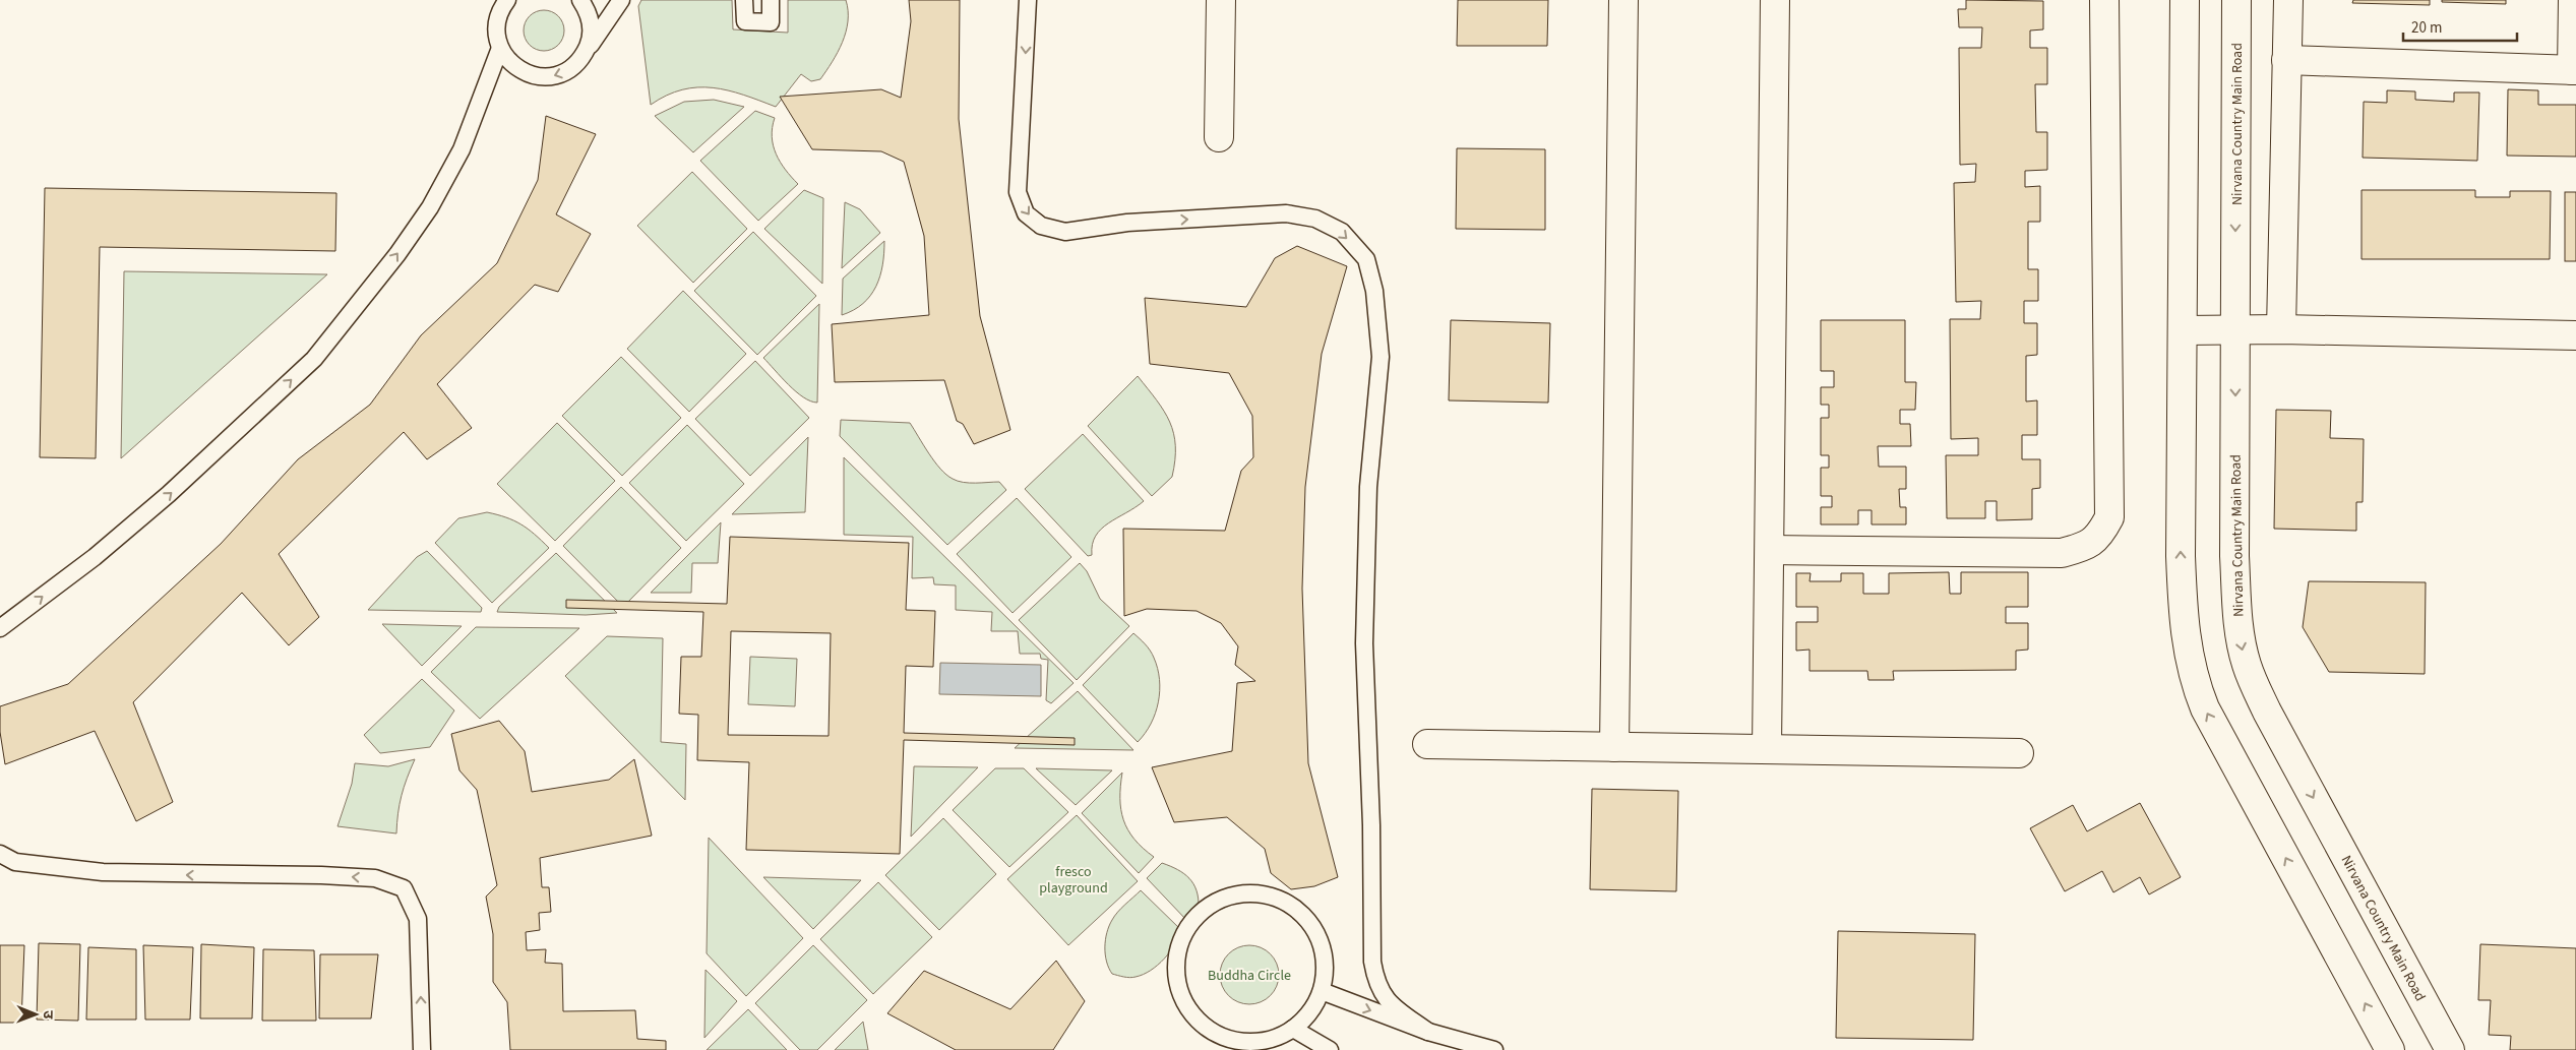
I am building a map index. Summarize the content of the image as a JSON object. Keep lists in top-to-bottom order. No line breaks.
{"streets":{"street":["Nirvana Country Main Road"]},"parks":["fresco playground","Buddha Circle"],"scale_bar":"20 m","north":"right"}
